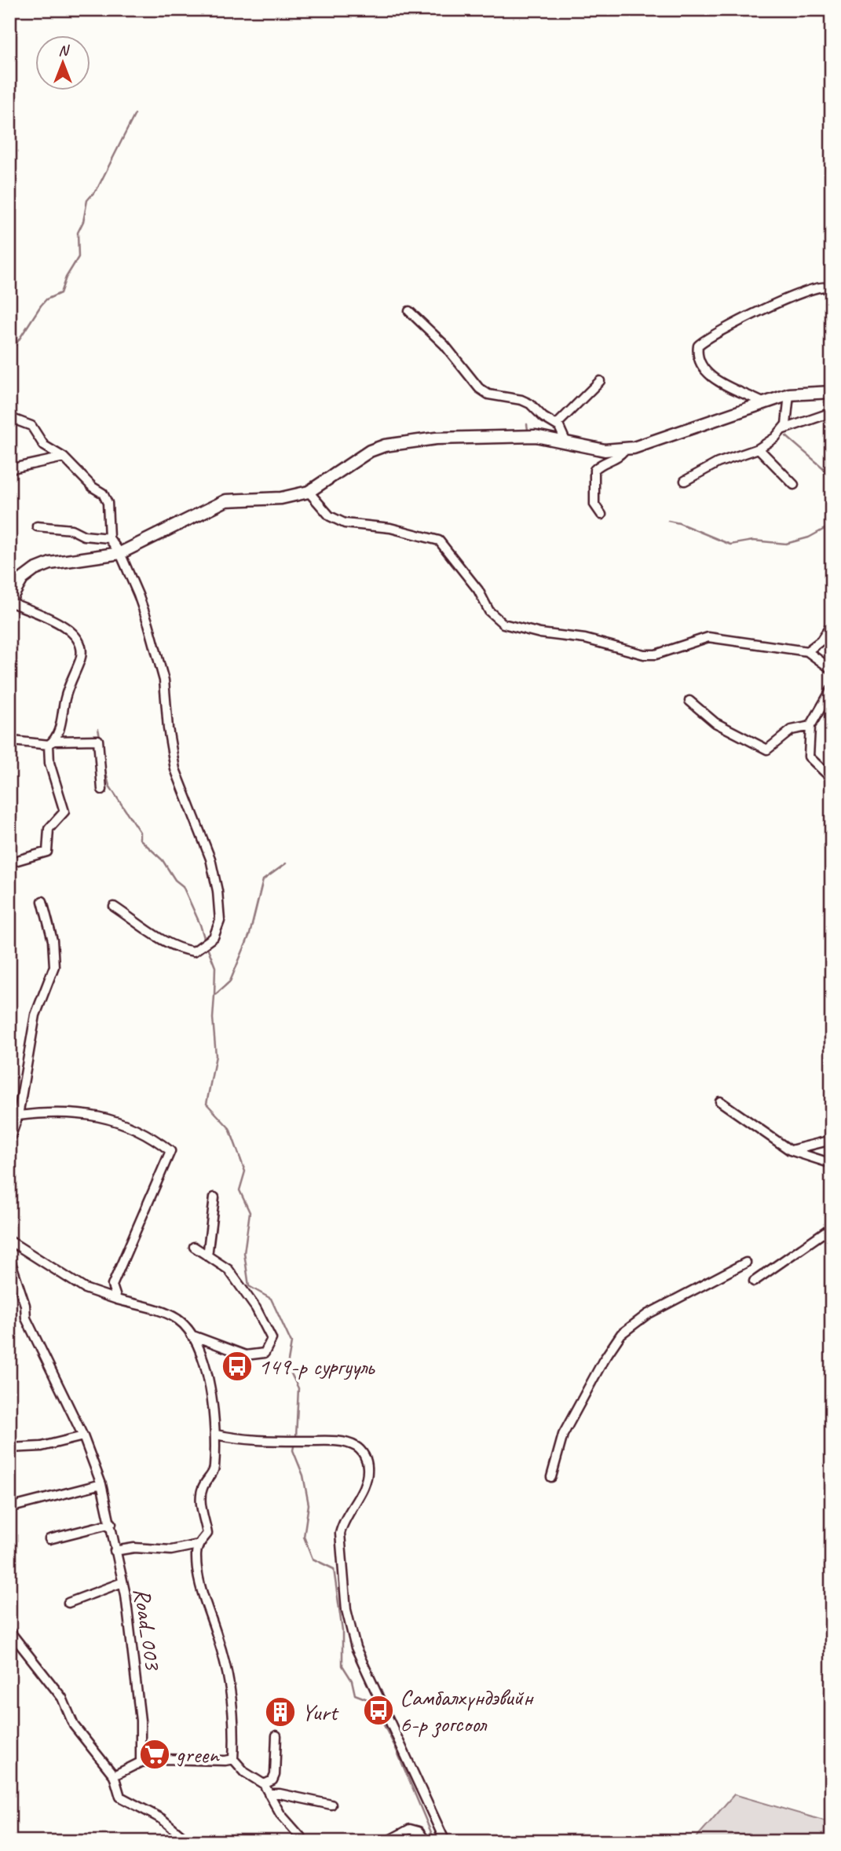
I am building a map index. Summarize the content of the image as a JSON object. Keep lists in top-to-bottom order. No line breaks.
{"streets":{"street":["Road_003"]},"places":{"bus stop":["149-р сургууль","Самбалхүндэвийн 6-р зогсоол"],"building":["Yurt"],"supermarket":["green"]},"north":"top"}
